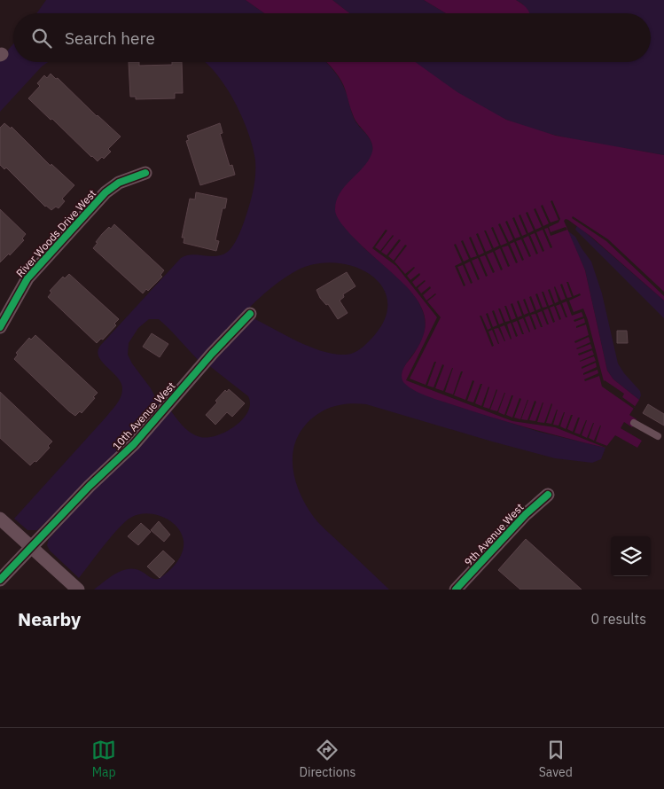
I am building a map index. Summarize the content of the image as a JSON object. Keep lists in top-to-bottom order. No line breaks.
{"streets":{"street":["River Woods Drive West","10th Avenue West","9th Avenue West"]},"page":{"search":"Search here","heading":["Nearby","0 results"],"nav":["Map","Directions","Saved"]}}
